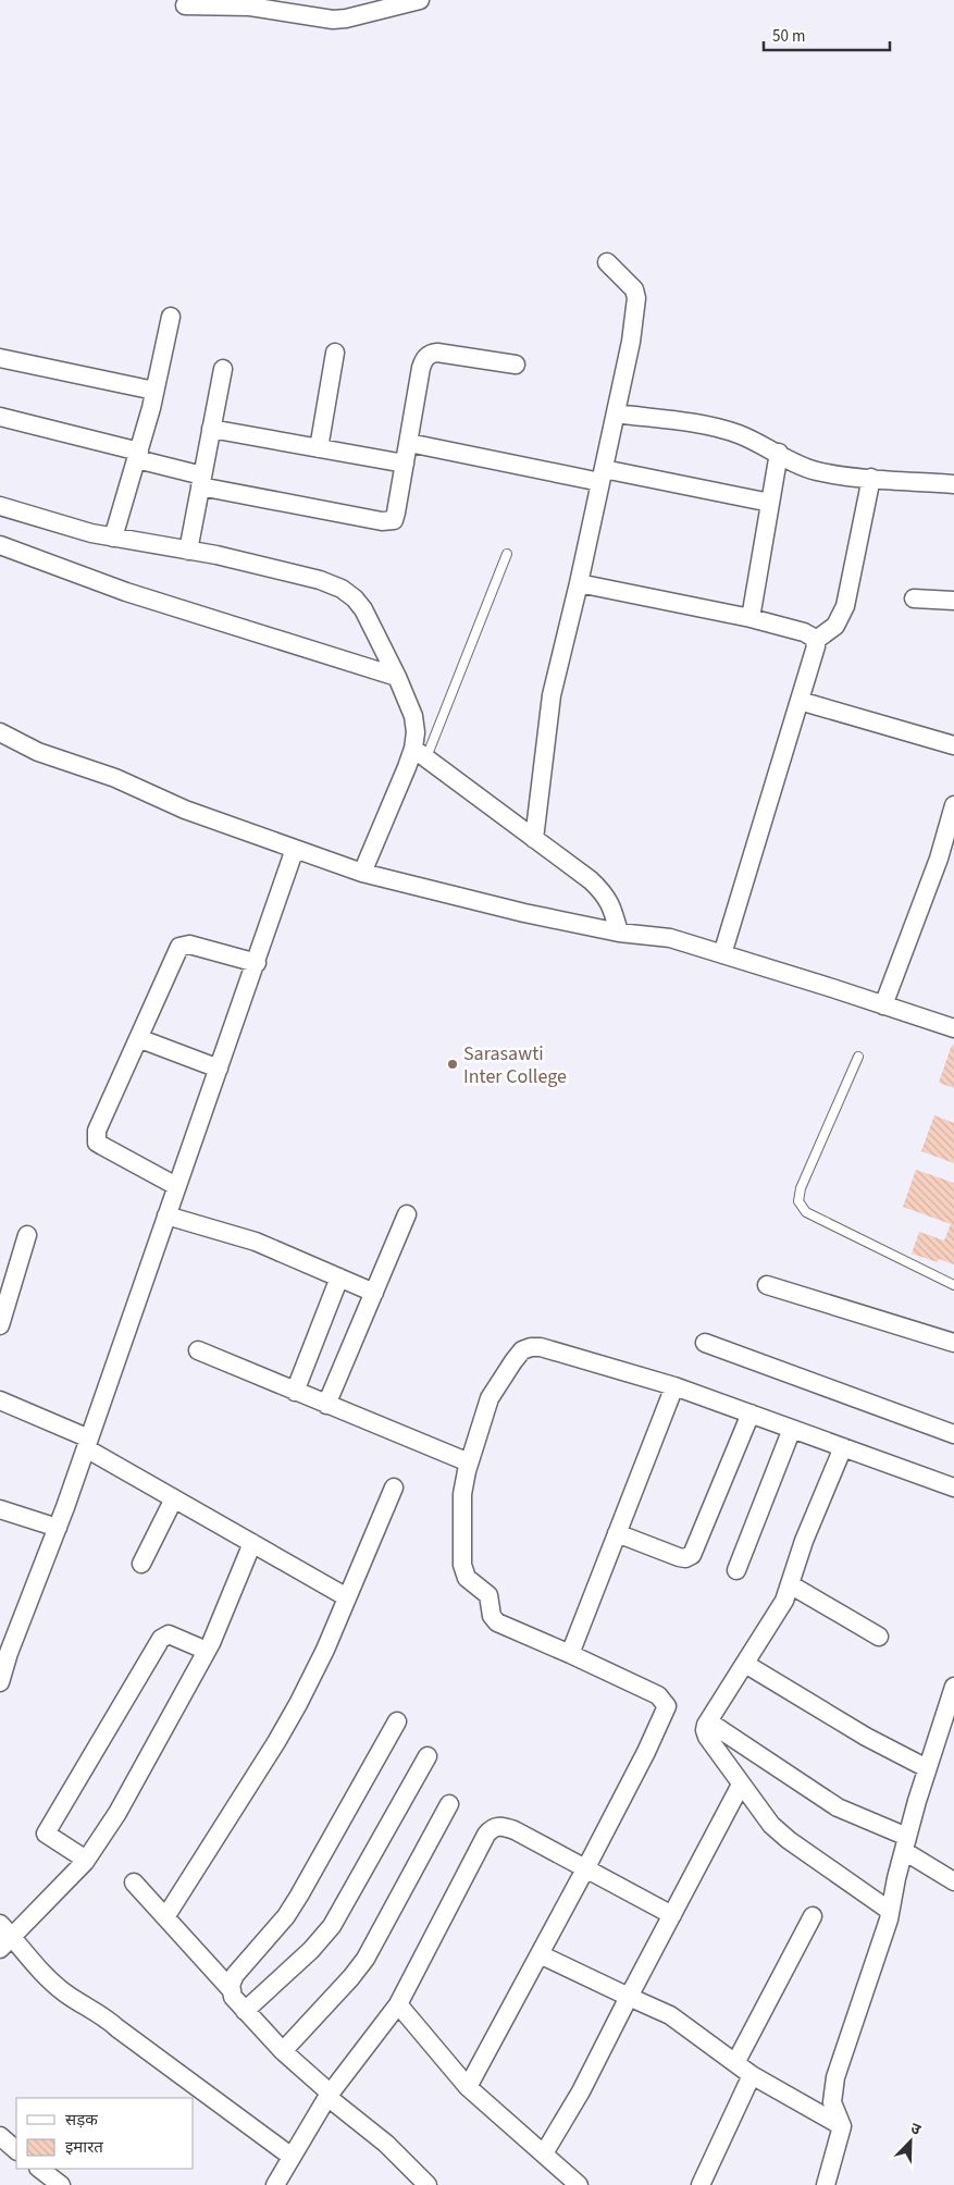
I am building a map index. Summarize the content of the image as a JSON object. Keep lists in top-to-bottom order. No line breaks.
{"places":["Sarasawti Inter College"],"legend":["सड़क","इमारत"],"scale_bar":"50 m","north":"top right"}
